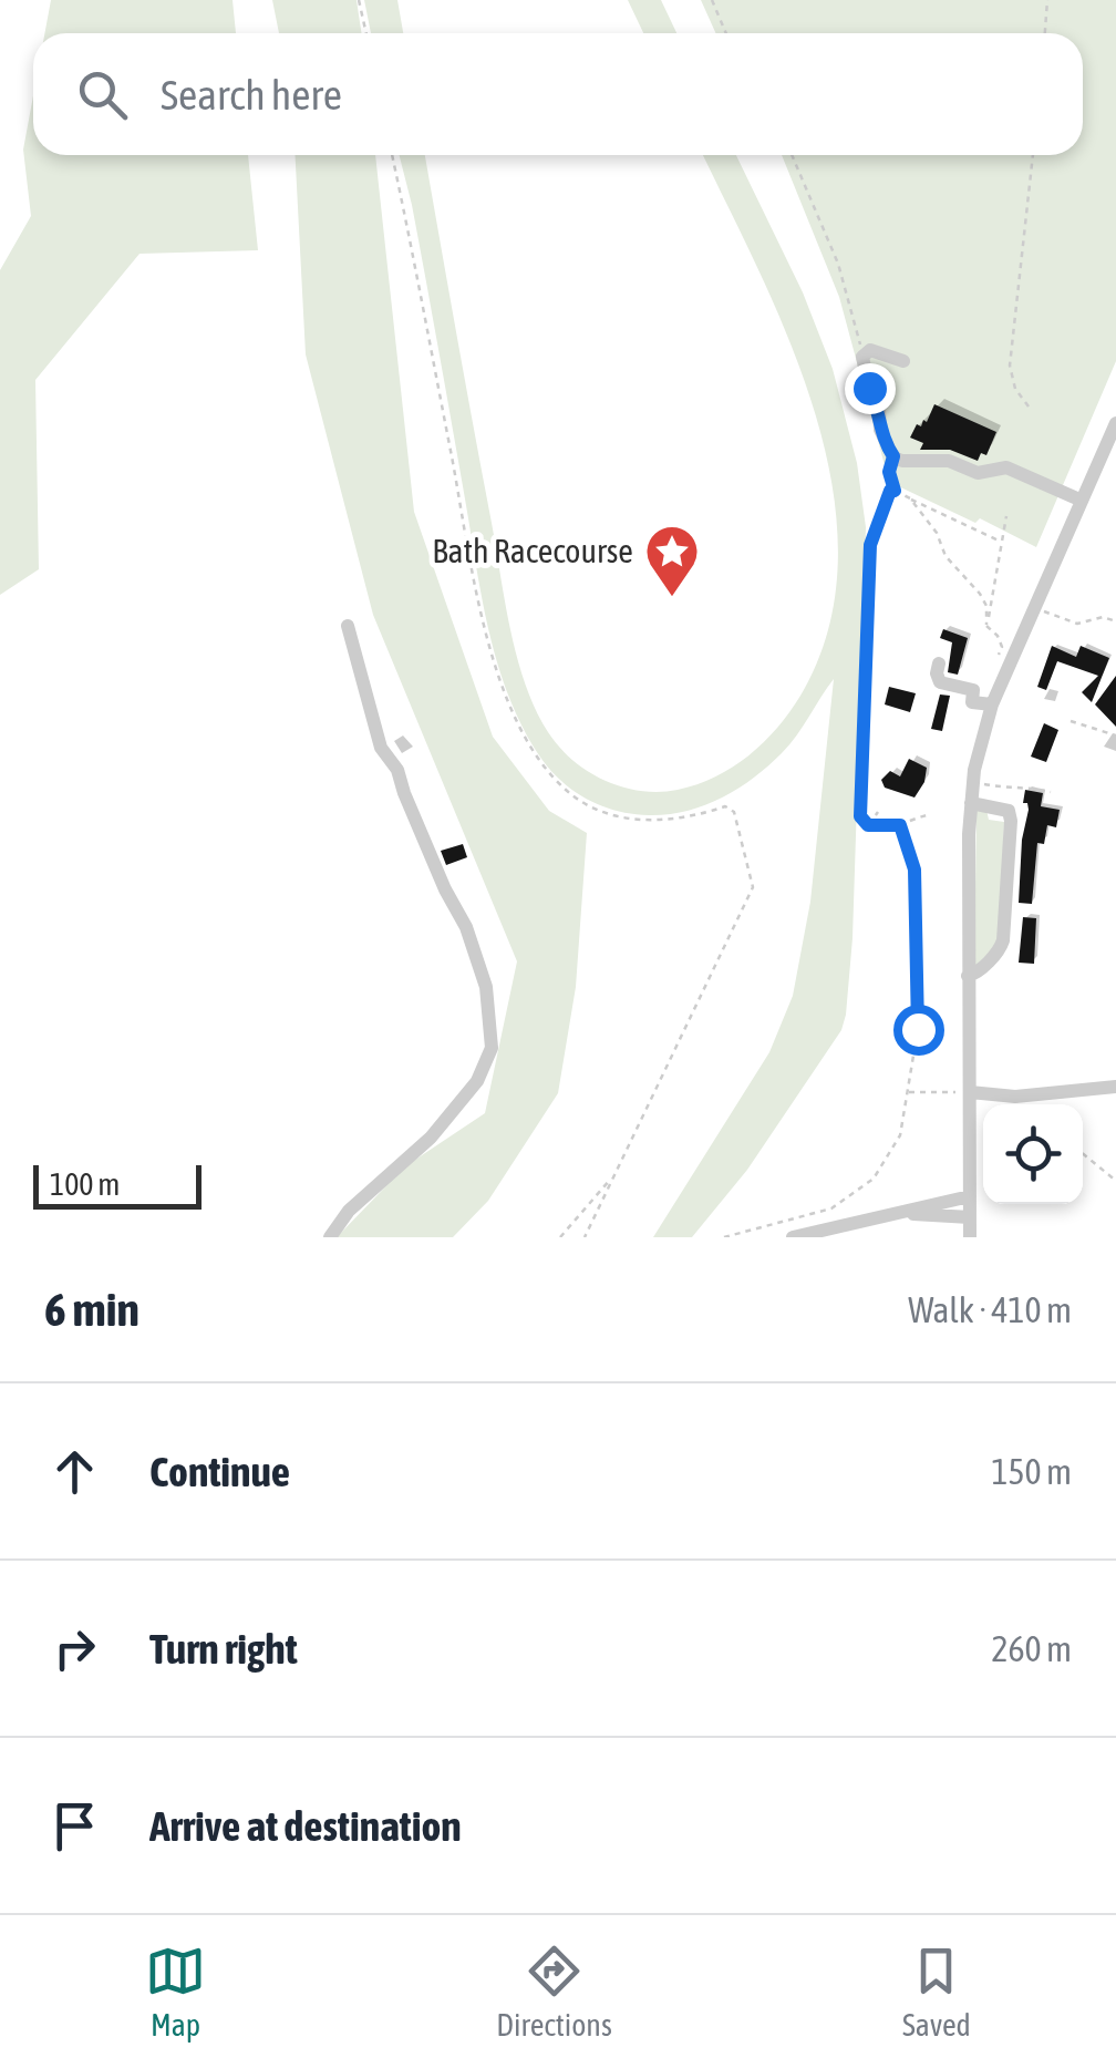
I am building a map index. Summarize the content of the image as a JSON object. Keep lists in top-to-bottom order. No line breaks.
{"places":{"place":["Bath Racecourse"]},"scale_bar":"100 m","page":{"search":"Search here","scale":"100 m","heading":["6 min","Walk · 410 m"],"list":[["Continue","150 m"],["Turn right","260 m"],"Arrive at destination"],"nav":["Map","Directions","Saved"]}}
